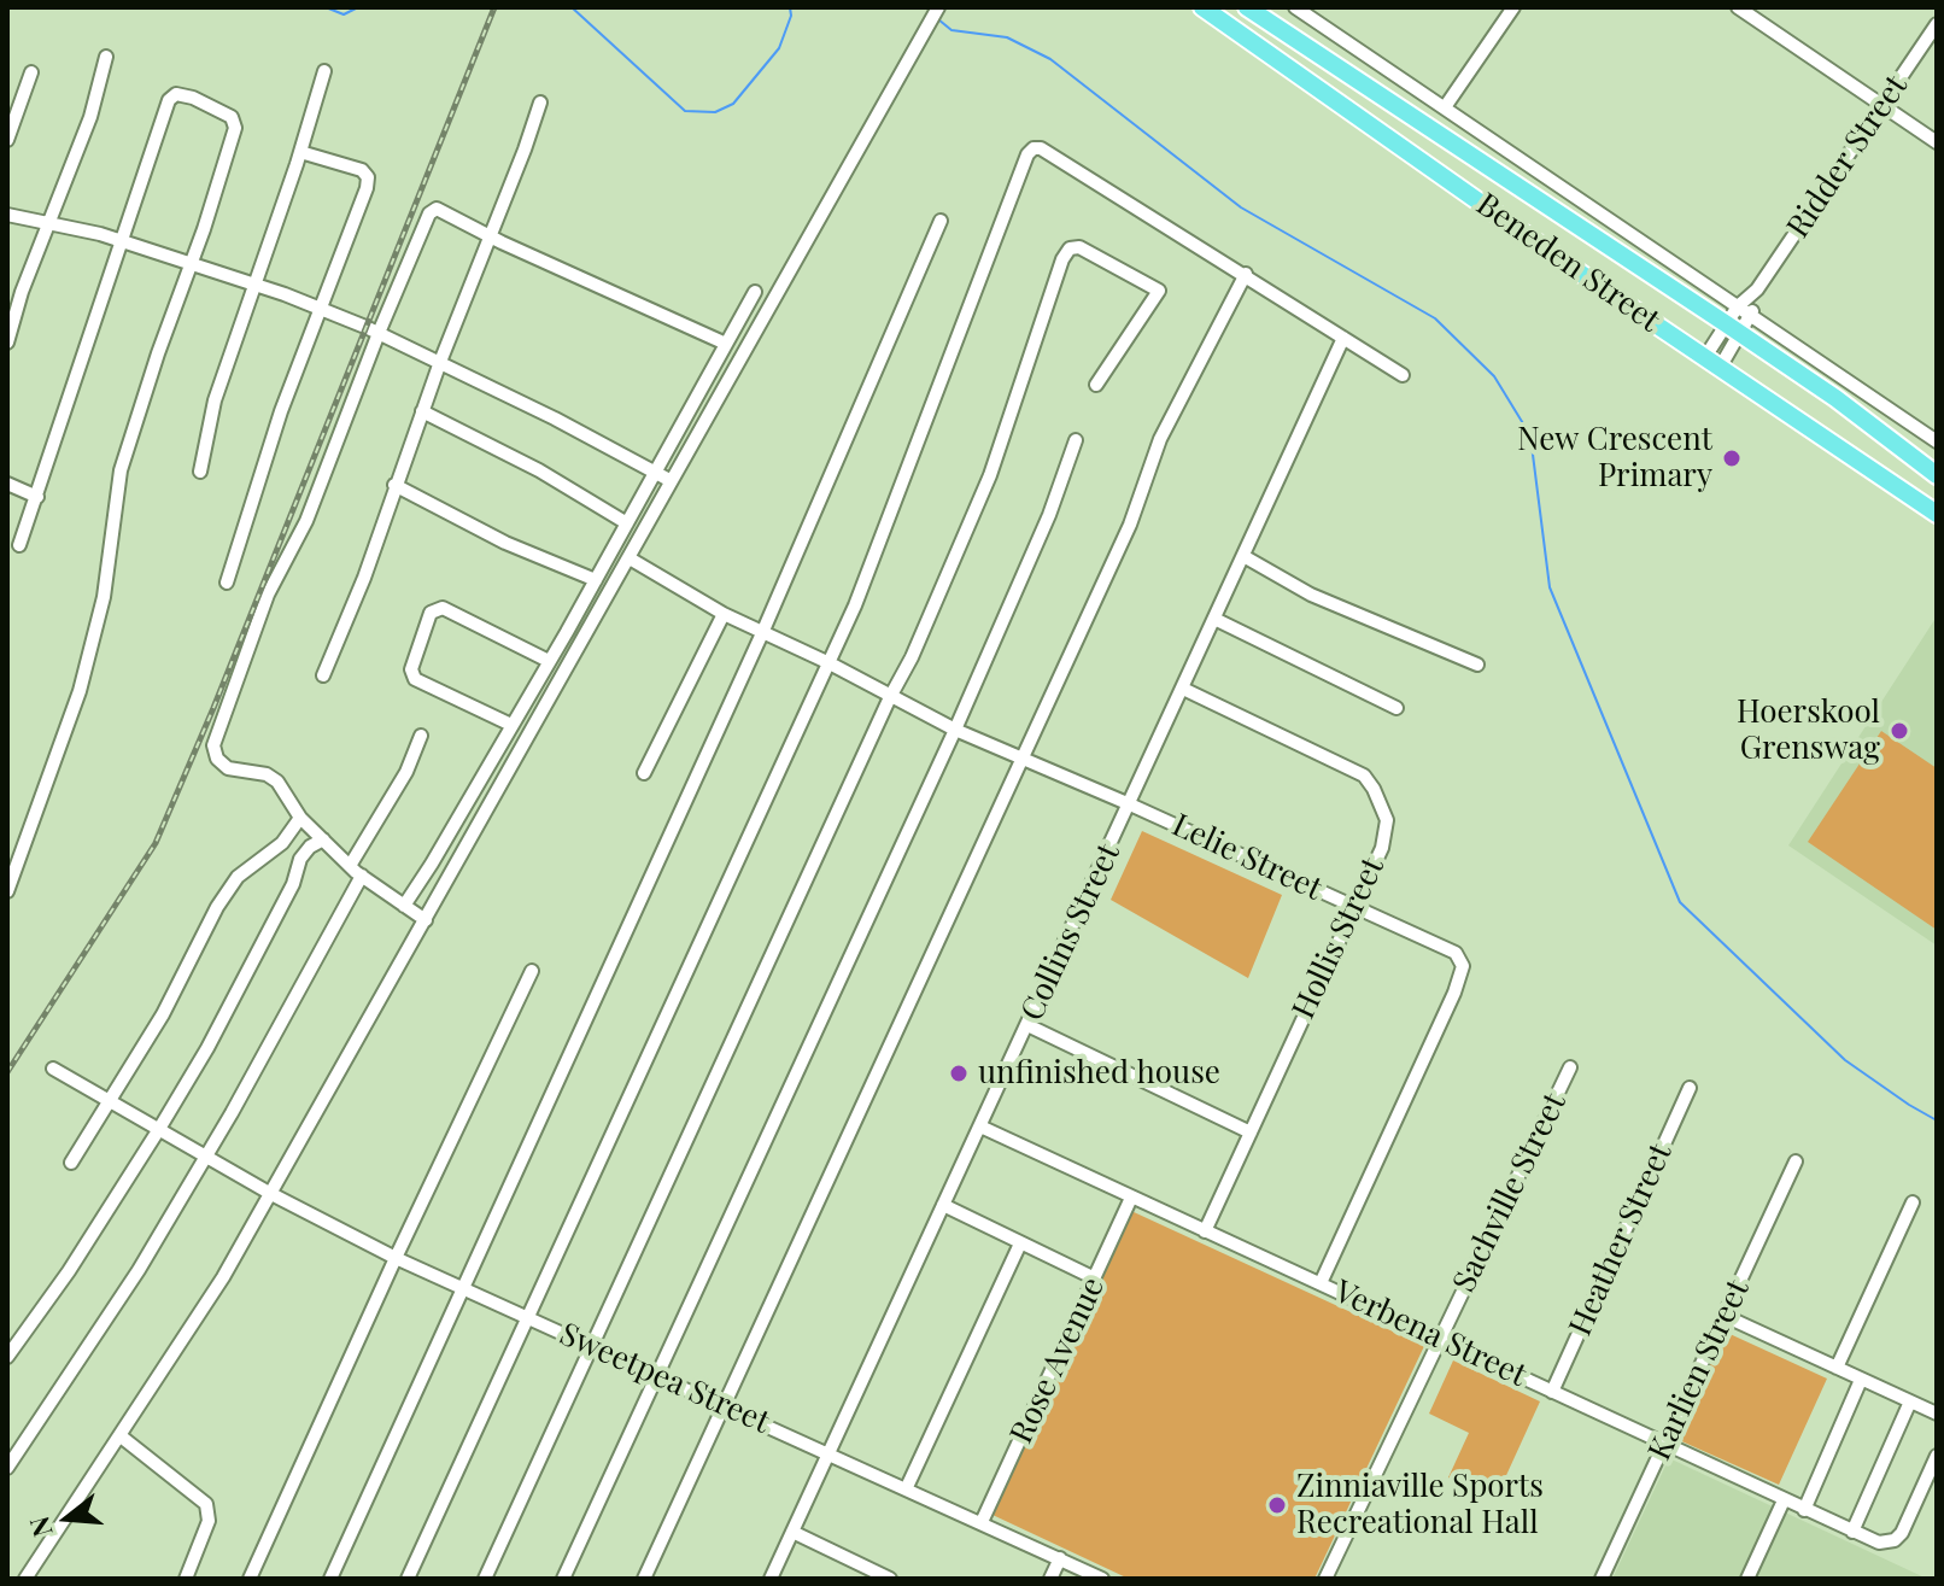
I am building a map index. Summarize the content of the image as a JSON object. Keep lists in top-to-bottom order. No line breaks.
{"streets":{"main road":["Beneden Street"],"street":["Ridder Street","Lelie Street","Collins Street","Hollis Street","Sachville Street","Heather Street","Verbena Street","Rose Avenue","Karlien Street","Sweetpea Street"]},"crossings":[["Ridder Street","Beneden Street"],["Lelie Street","Collins Street"],["Lelie Street","Hollis Street"],["Lelie Street","Verbena Street"],["Collins Street","Hollis Street"],["Collins Street","Verbena Street"],["Collins Street","Sweetpea Street"],["Hollis Street","Verbena Street"],["Sachville Street","Verbena Street"],["Heather Street","Verbena Street"],["Verbena Street","Rose Avenue"],["Verbena Street","Karlien Street"],["Rose Avenue","Sweetpea Street"]],"places":["New Crescent Primary","Hoerskool Grenswag","unfinished house","Zinniaville Sports Recreational Hall"],"north":"left"}
